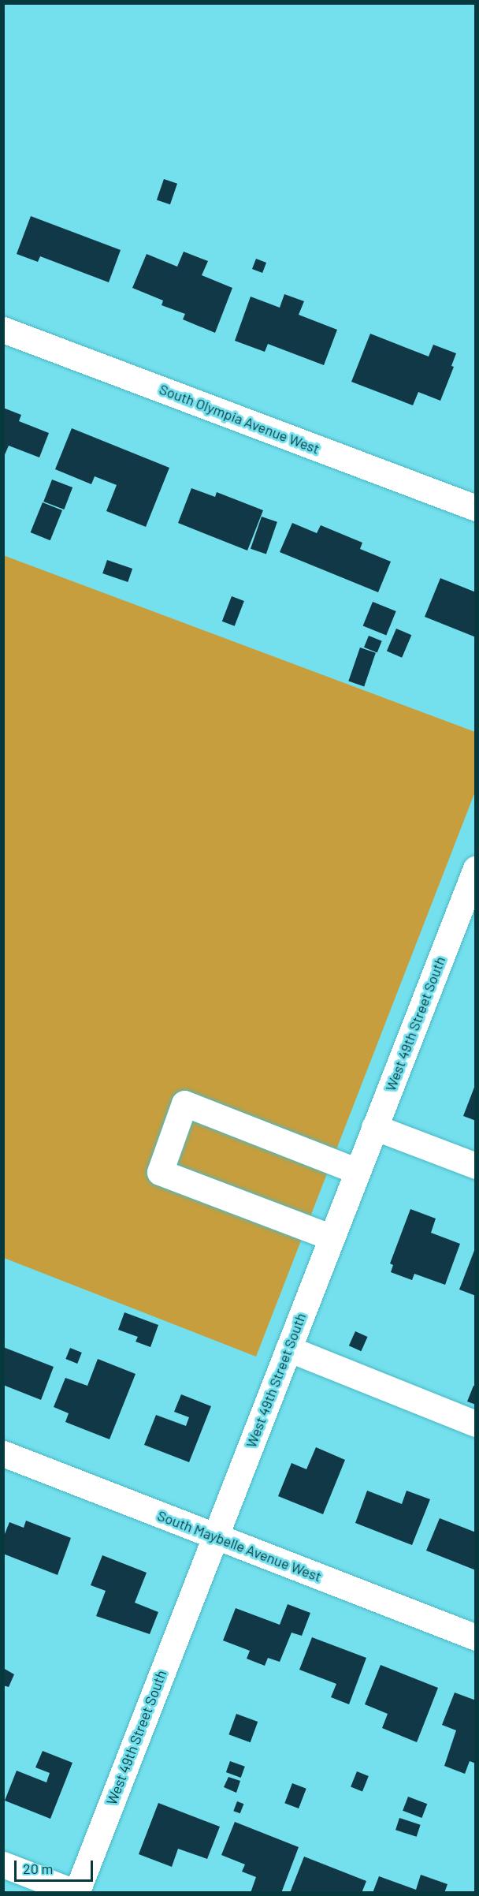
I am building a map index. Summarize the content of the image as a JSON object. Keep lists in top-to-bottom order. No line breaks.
{"streets":{"street":["South Olympia Avenue West","West 49th Street South","South Maybelle Avenue West"]},"crossings":[["West 49th Street South","South Maybelle Avenue West"]],"scale_bar":"20 m"}
